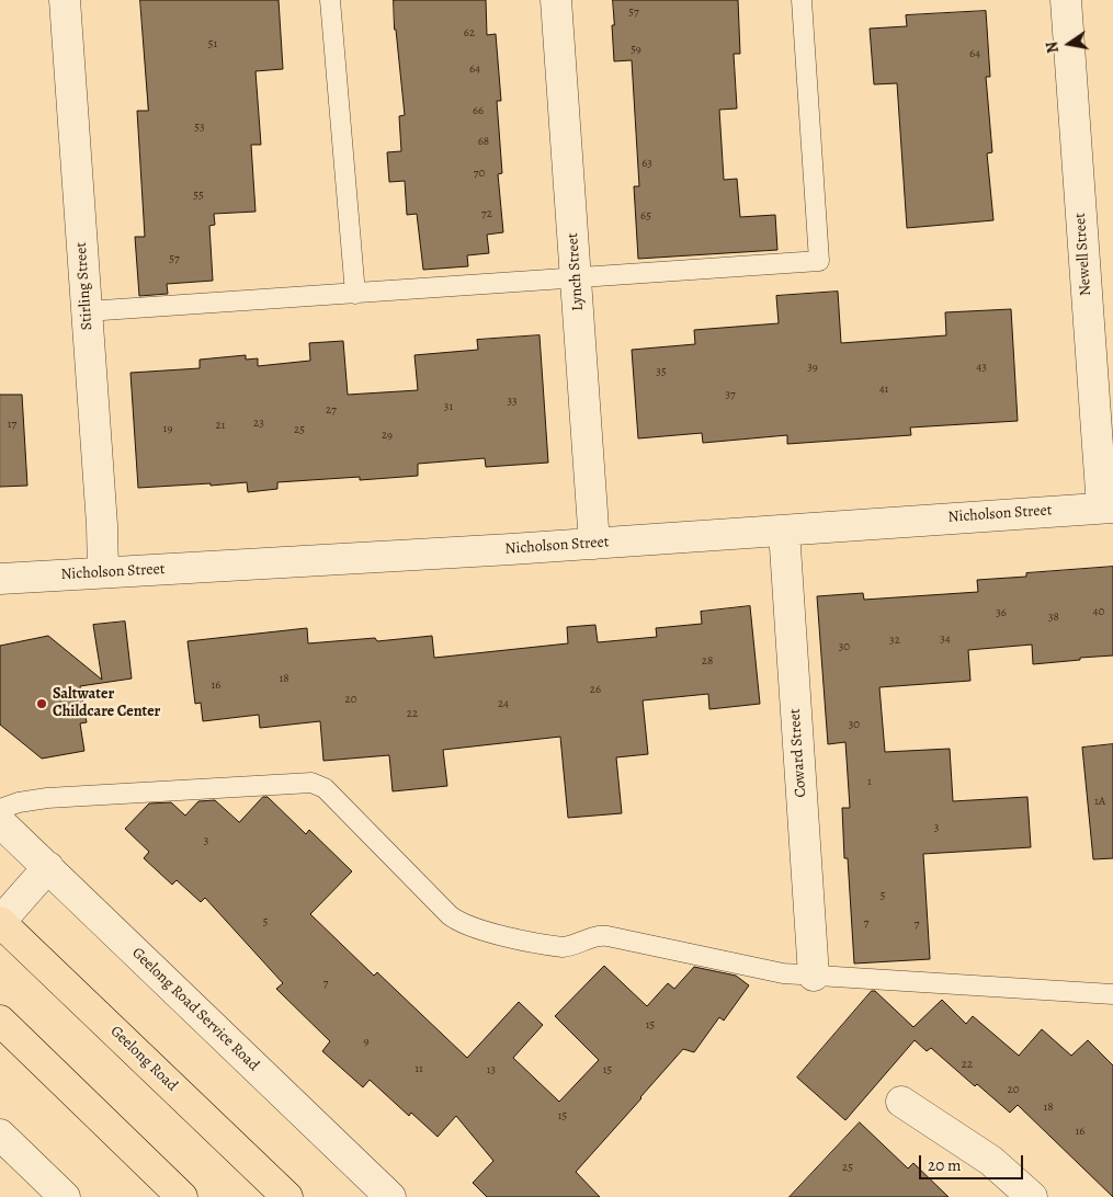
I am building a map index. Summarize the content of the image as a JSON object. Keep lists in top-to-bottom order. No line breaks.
{"streets":{"highway":["Geelong Road"],"street":["Newell Street","Lynch Street","Stirling Street","Nicholson Street","Coward Street","Geelong Road Service Road"]},"crossings":[["Newell Street","Nicholson Street"],["Lynch Street","Nicholson Street"],["Stirling Street","Nicholson Street"],["Nicholson Street","Coward Street"]],"places":["Saltwater Childcare Center"],"house_numbers":["57","62","51","59","64","64","66","53","68","63","70","55","72","65","57","39","43","35","41","37","33","31","27","23","17","21","19","25","29","40","36","38","34","32","30","28","18","16","26","20","24","22","30","1","1A","3","3","5","5","7","7","7","15","9","22","11","13","15","20","18","15","16","25"],"scale_bar":"20 m","north":"left"}
